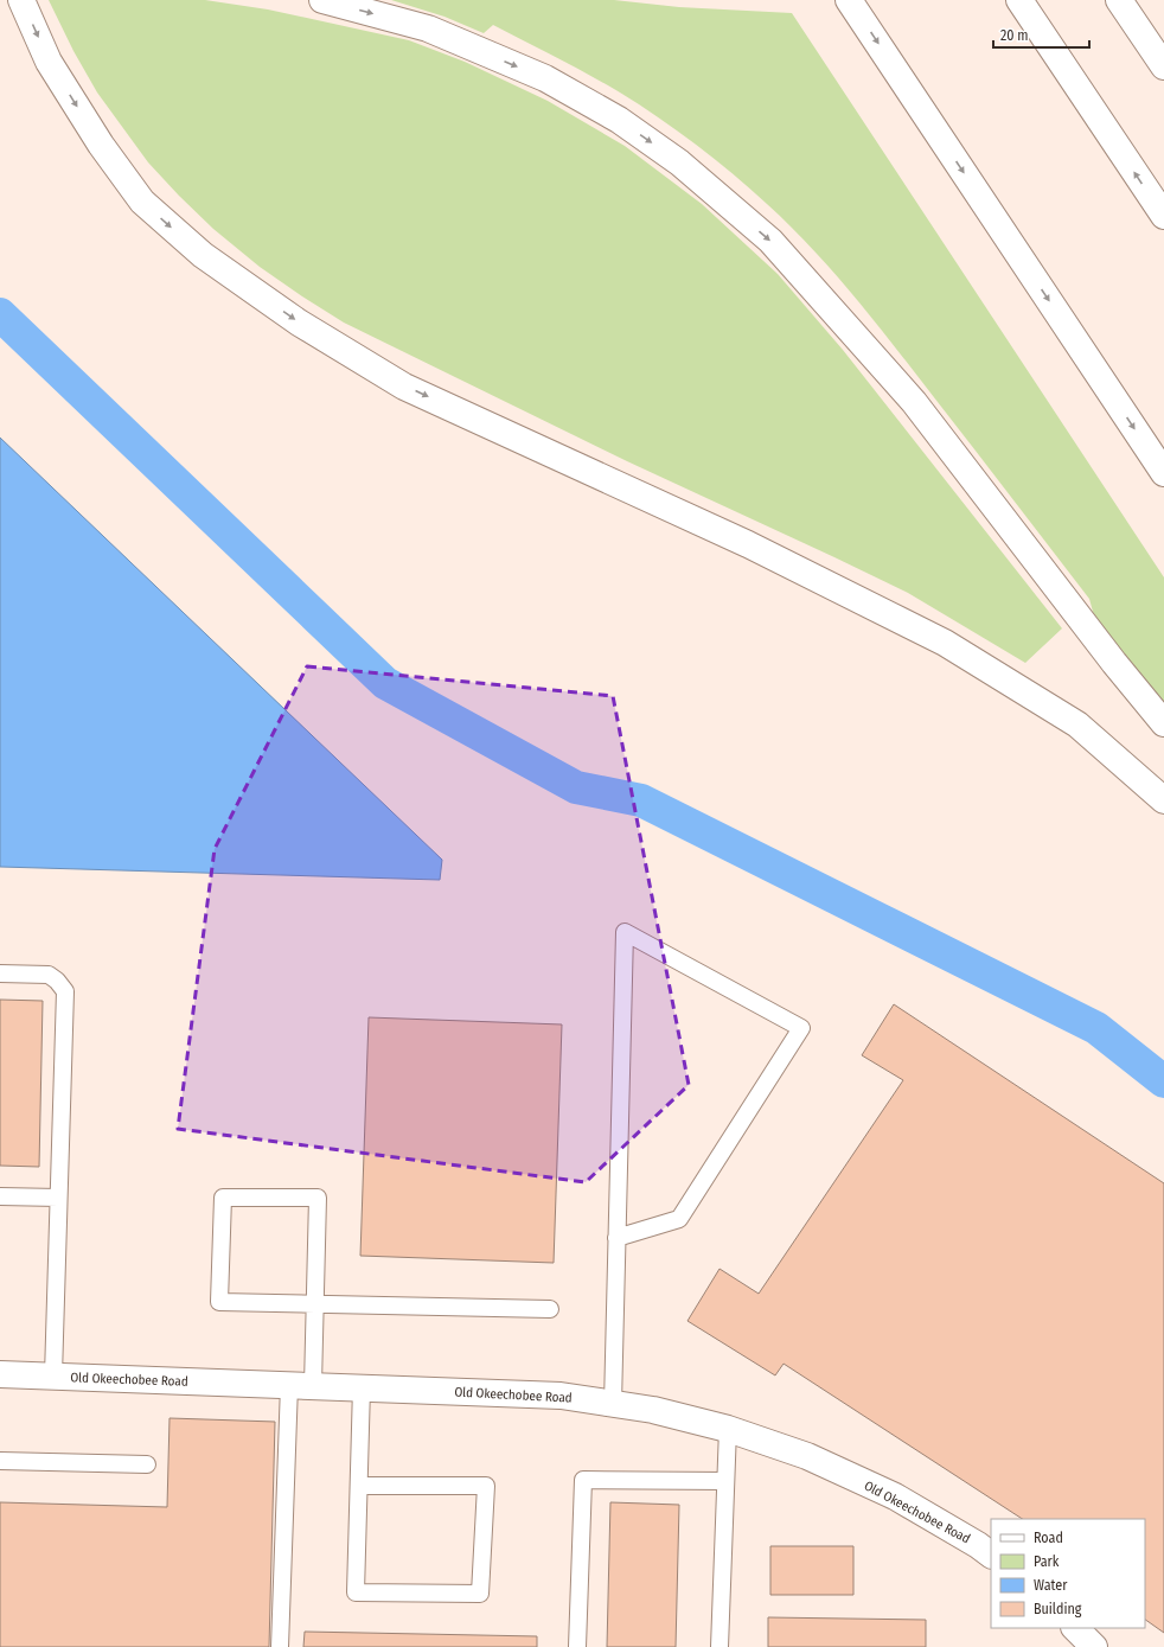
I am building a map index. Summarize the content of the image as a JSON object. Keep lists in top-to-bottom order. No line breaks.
{"streets":{"main road":["Old Okeechobee Road"]},"legend":["Road","Park","Water","Building"],"scale_bar":"20 m"}
